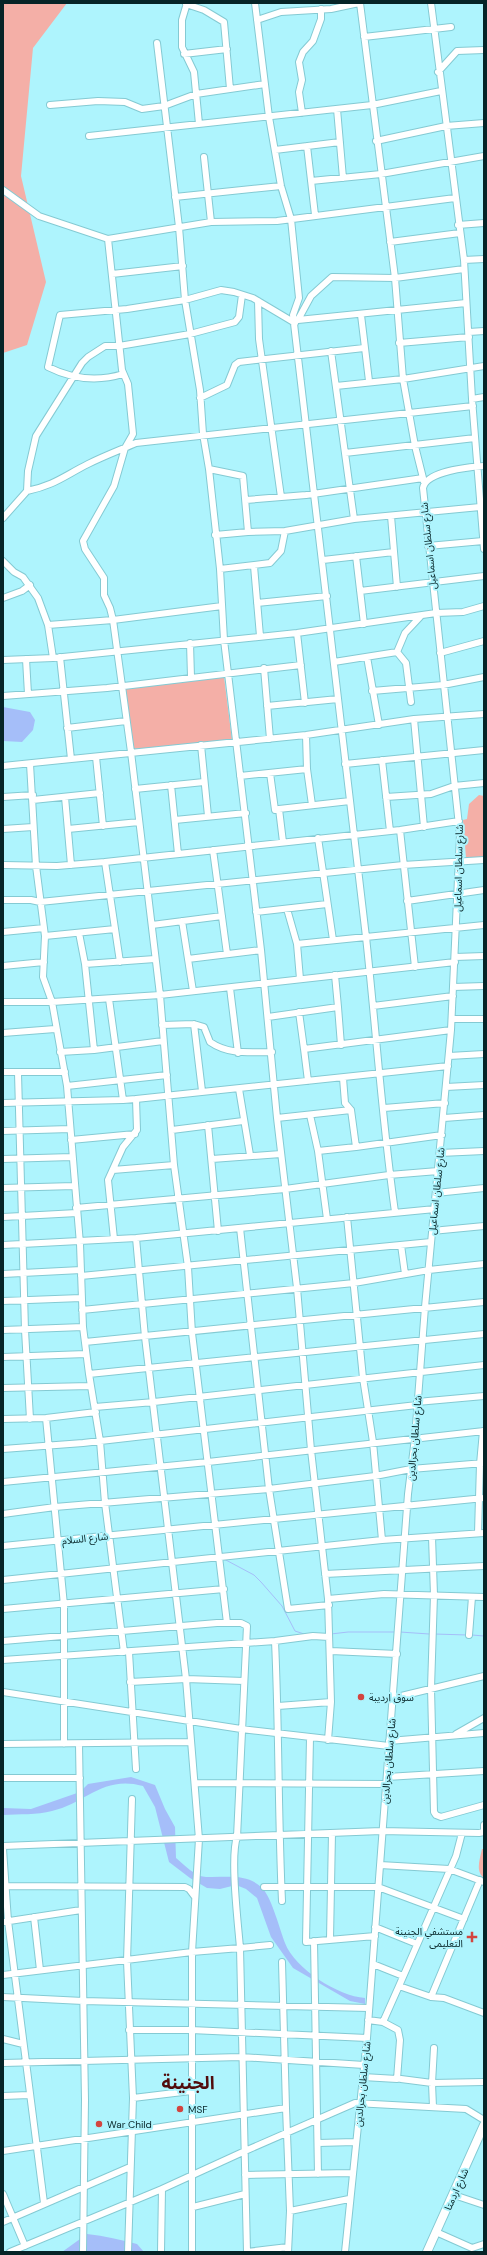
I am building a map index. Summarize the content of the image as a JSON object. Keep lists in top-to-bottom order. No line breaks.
{"streets":{"main road":["شارع اردمتا"],"street":["شارع سلطان اسماعيل","شارع سلطان بحرالدين","شارع السلام"]},"crossings":[["شارع سلطان اسماعيل","شارع سلطان بحرالدين"],["شارع سلطان بحرالدين","شارع السلام"]],"districts":["الجنينة"],"places":{"other":["سوق ارديبة","MSF","War Child"],"health":["مستشفي الجنينة التعليمى"]}}
